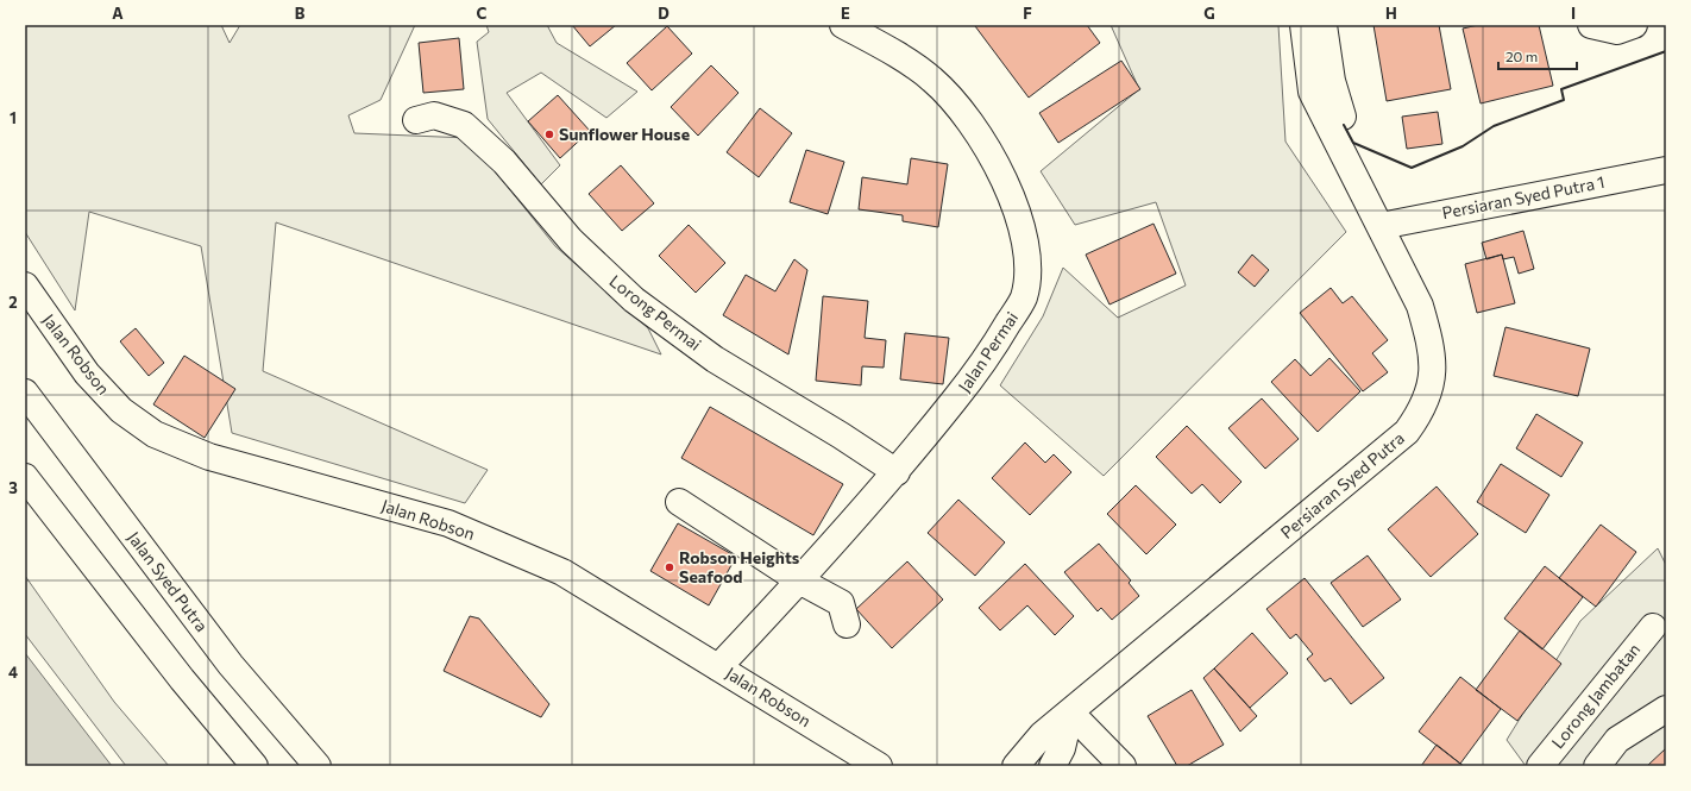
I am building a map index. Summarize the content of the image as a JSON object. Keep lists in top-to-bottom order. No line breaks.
{"streets":{"street":["Persiaran Syed Putra 1","Lorong Permai","Jalan Permai","Jalan Robson","Persiaran Syed Putra","Jalan Syed Putra","Lorong Jambatan"]},"crossings":[["Persiaran Syed Putra 1","Persiaran Syed Putra"],["Lorong Permai","Jalan Permai"],["Jalan Permai","Jalan Robson"]],"places":["Sunflower House","Robson Heights Seafood"],"scale_bar":"20 m","grid":{"columns":["A","B","C","D","E","F","G","H","I"],"rows":["1","2","3","4"]}}
